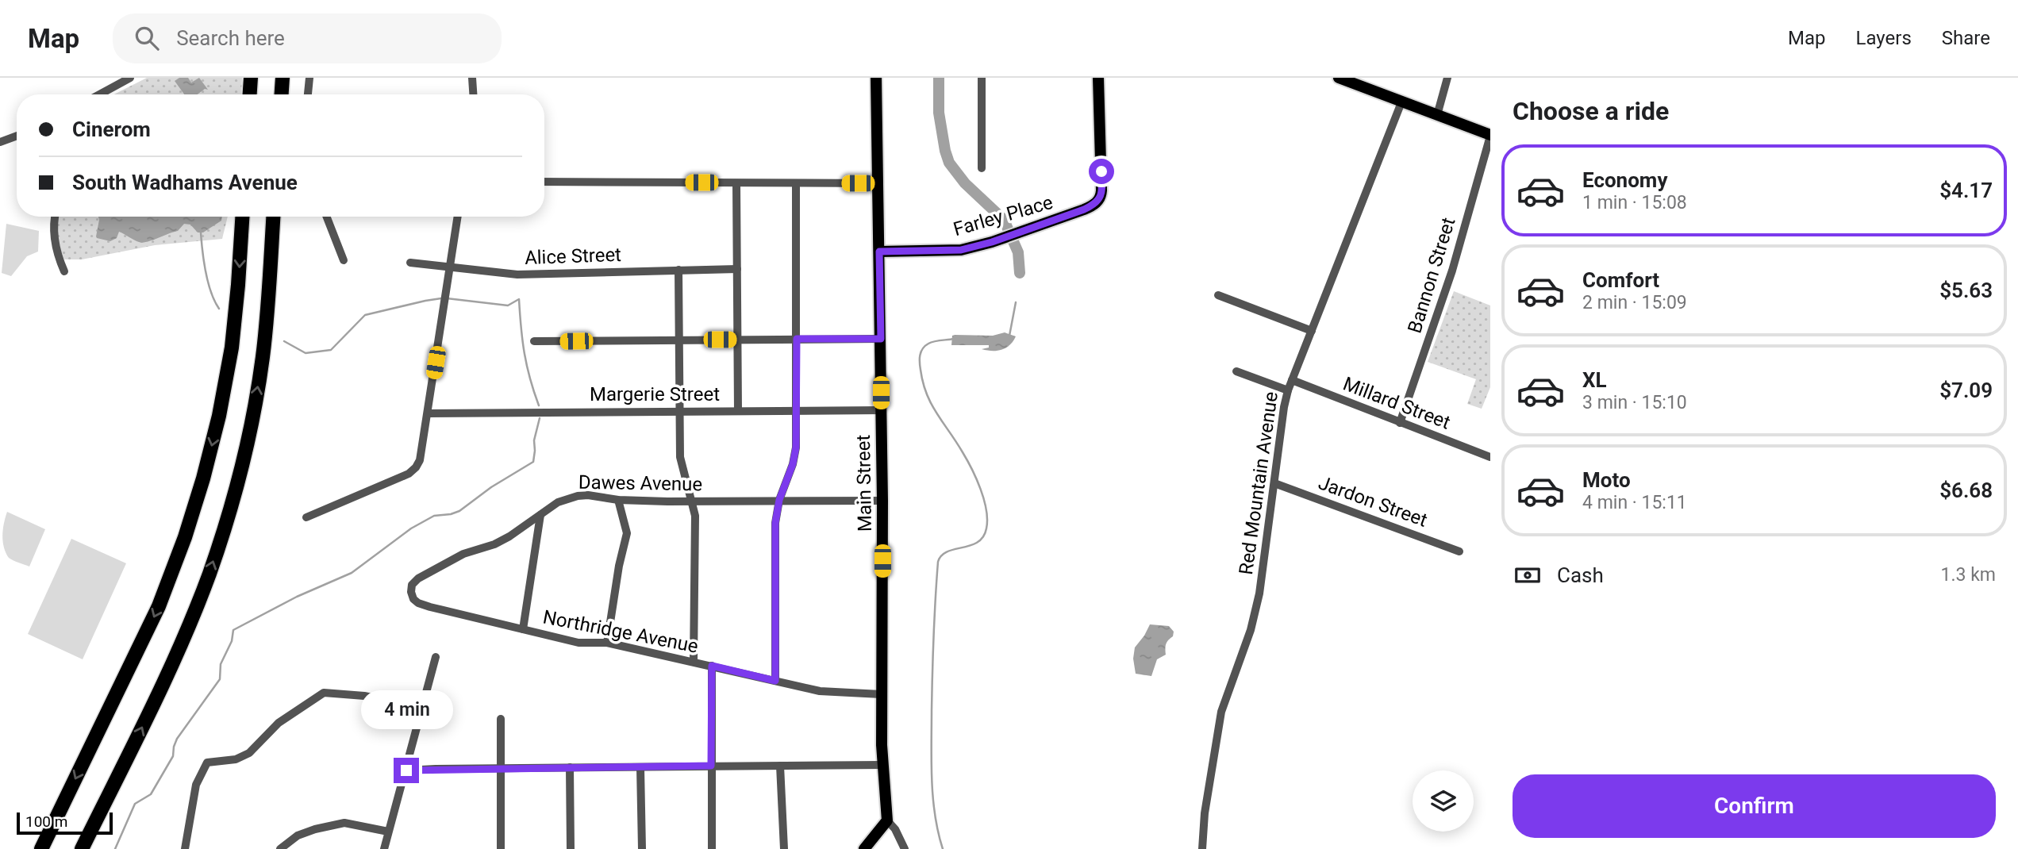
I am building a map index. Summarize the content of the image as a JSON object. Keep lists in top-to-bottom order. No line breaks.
{"streets":{"main road":["Farley Place","Main Street"],"street":["Alice Street","Bannon Street","Margerie Street","Millard Street","Dawes Avenue","Red Mountain Avenue","Jardon Street","Northridge Avenue"]},"crossings":[["Farley Place","Main Street"],["Bannon Street","Millard Street"],["Margerie Street","Main Street"],["Millard Street","Red Mountain Avenue"],["Dawes Avenue","Main Street"],["Dawes Avenue","Northridge Avenue"],["Main Street","Northridge Avenue"],["Red Mountain Avenue","Jardon Street"]],"scale_bar":"100 m","page":{"header":"Map","search":"Search here","nav":["Map","Layers","Share"],"heading":"Choose a ride","banner":["Cinerom","South Wadhams Avenue"],"list":[{"name":"Economy","note":"1 min · 15:08","value":"$4.17"},{"name":"Comfort","note":"2 min · 15:09","value":"$5.63"},{"name":"XL","note":"3 min · 15:10","value":"$7.09"},{"name":"Moto","note":"4 min · 15:11","value":"$6.68"}],"pay":["Cash","1.3 km"],"bubble":"4 min","buttons":"Confirm","scale":"100 m"}}
